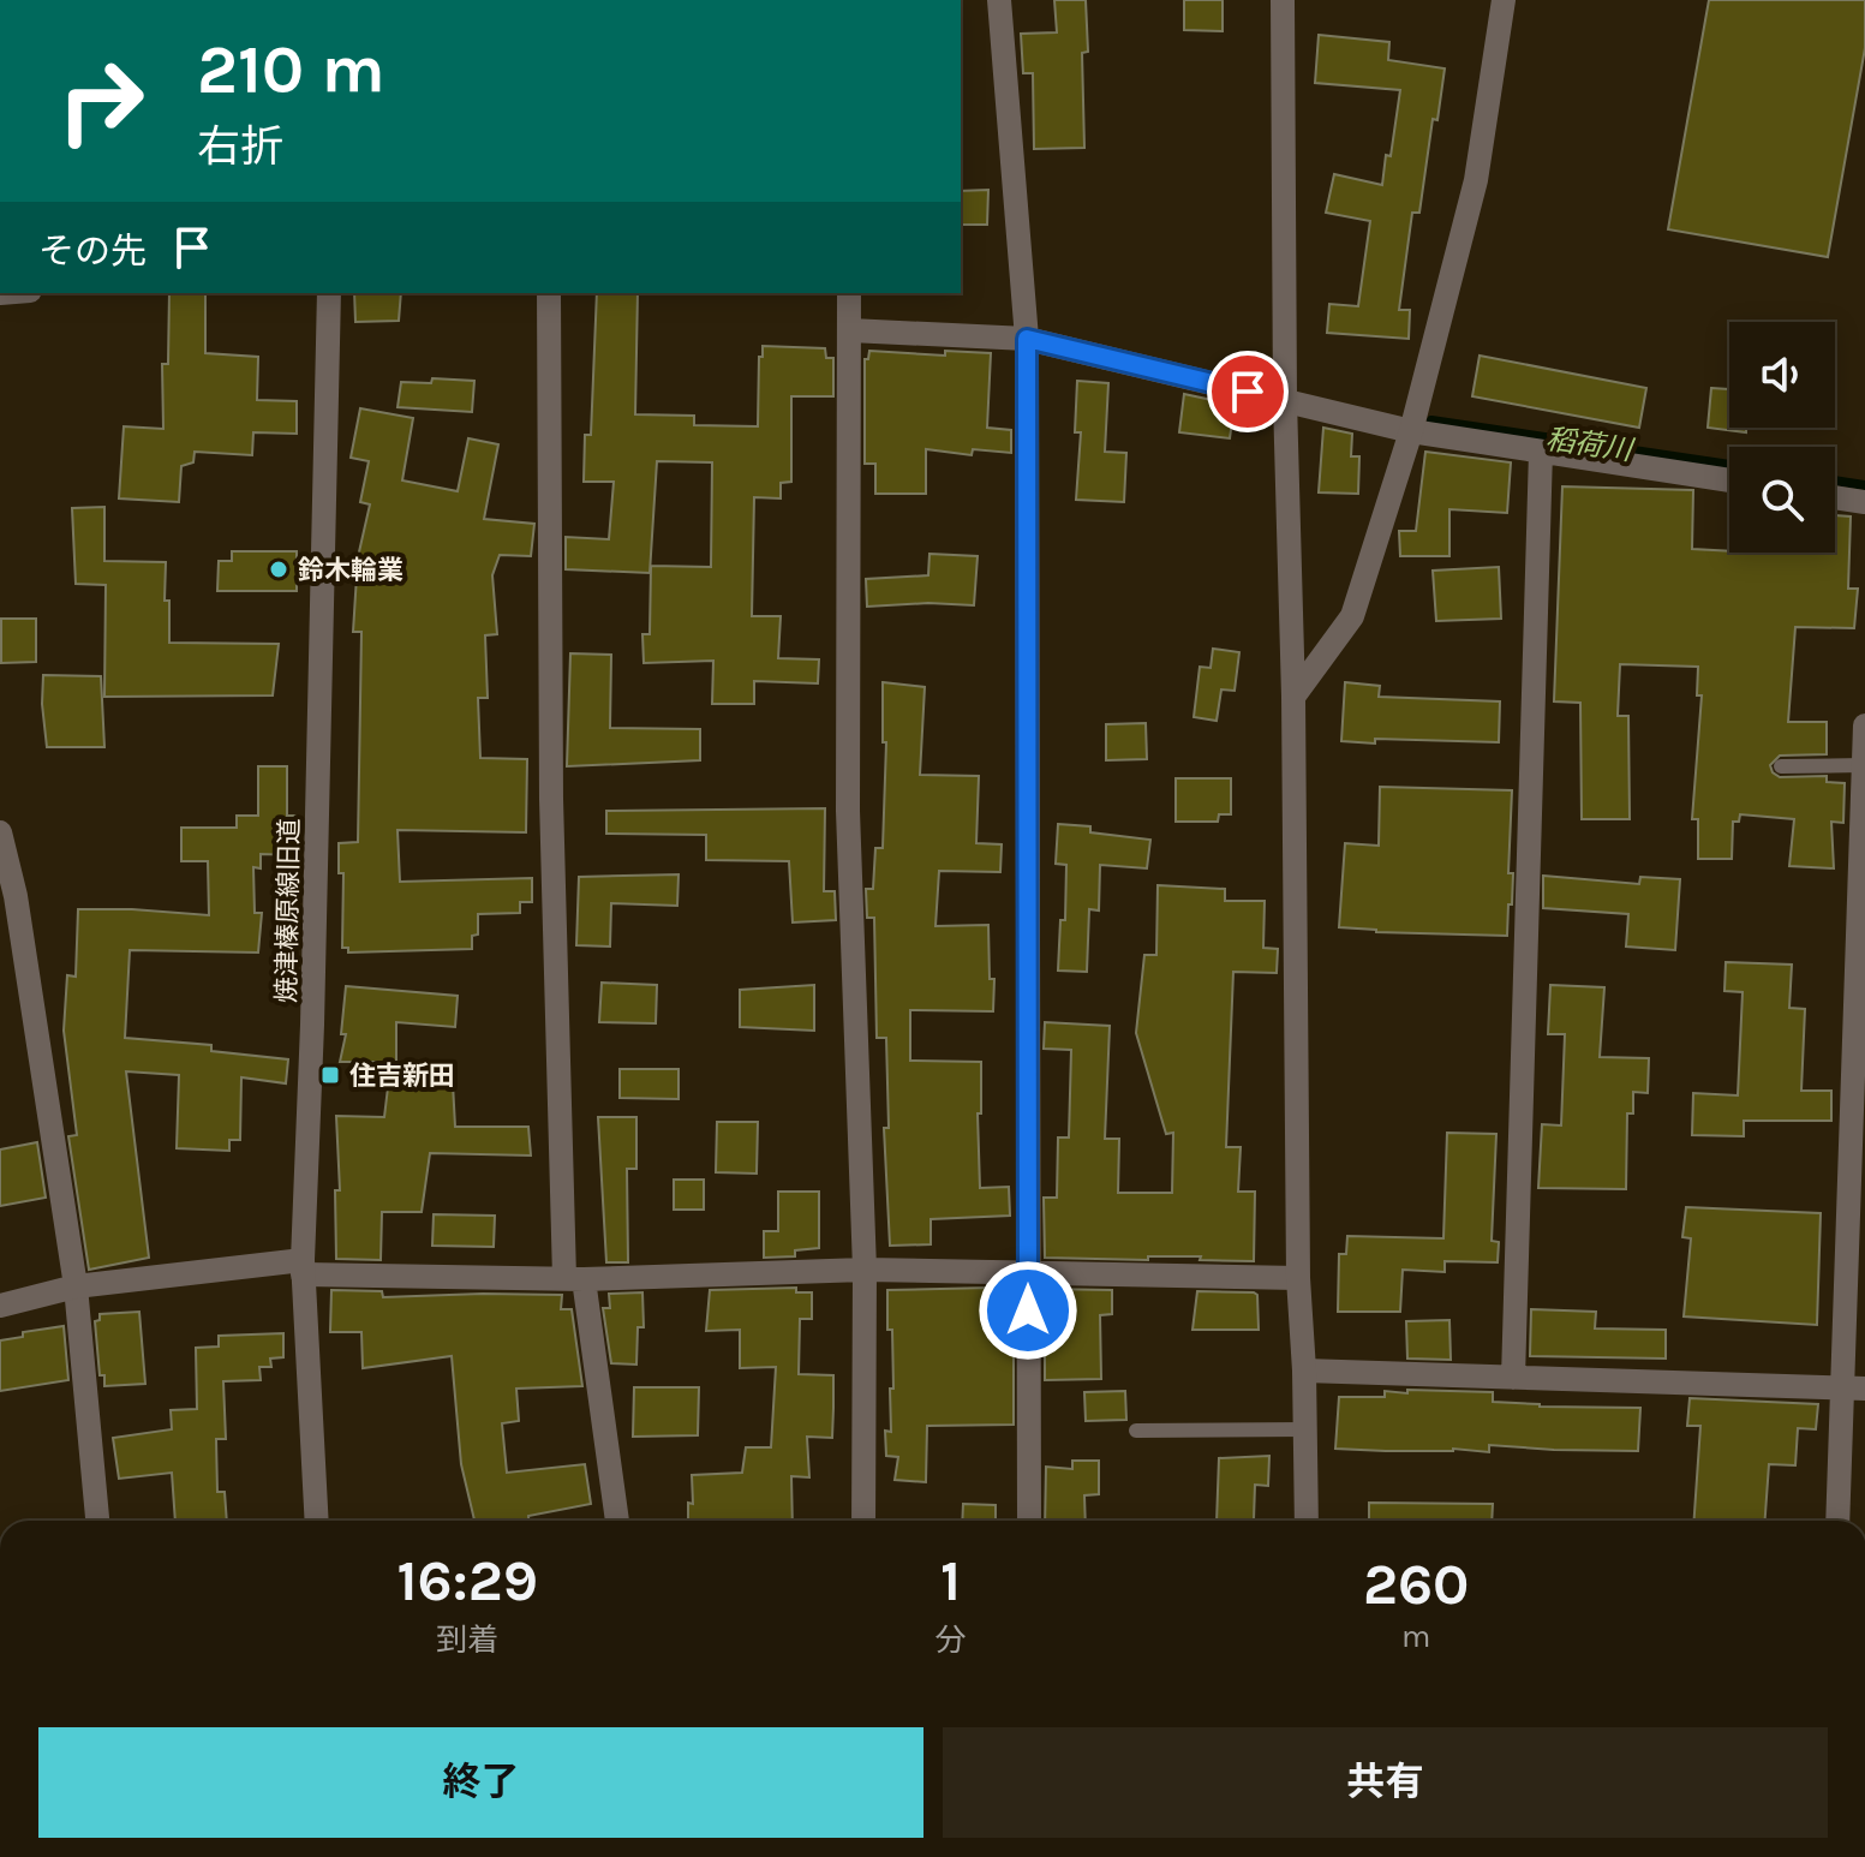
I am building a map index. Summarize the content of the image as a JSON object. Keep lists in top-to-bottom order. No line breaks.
{"streets":{"street":["焼津榛原線旧道"]},"water":["稻荷川"],"places":{"other":["鈴木輪業"],"transit":["住吉新田"]},"page":{"turn":["210 m","右折"],"then":"その先","eta":["16:29","到着","1","分","260","m"],"buttons":["終了","共有"]}}
